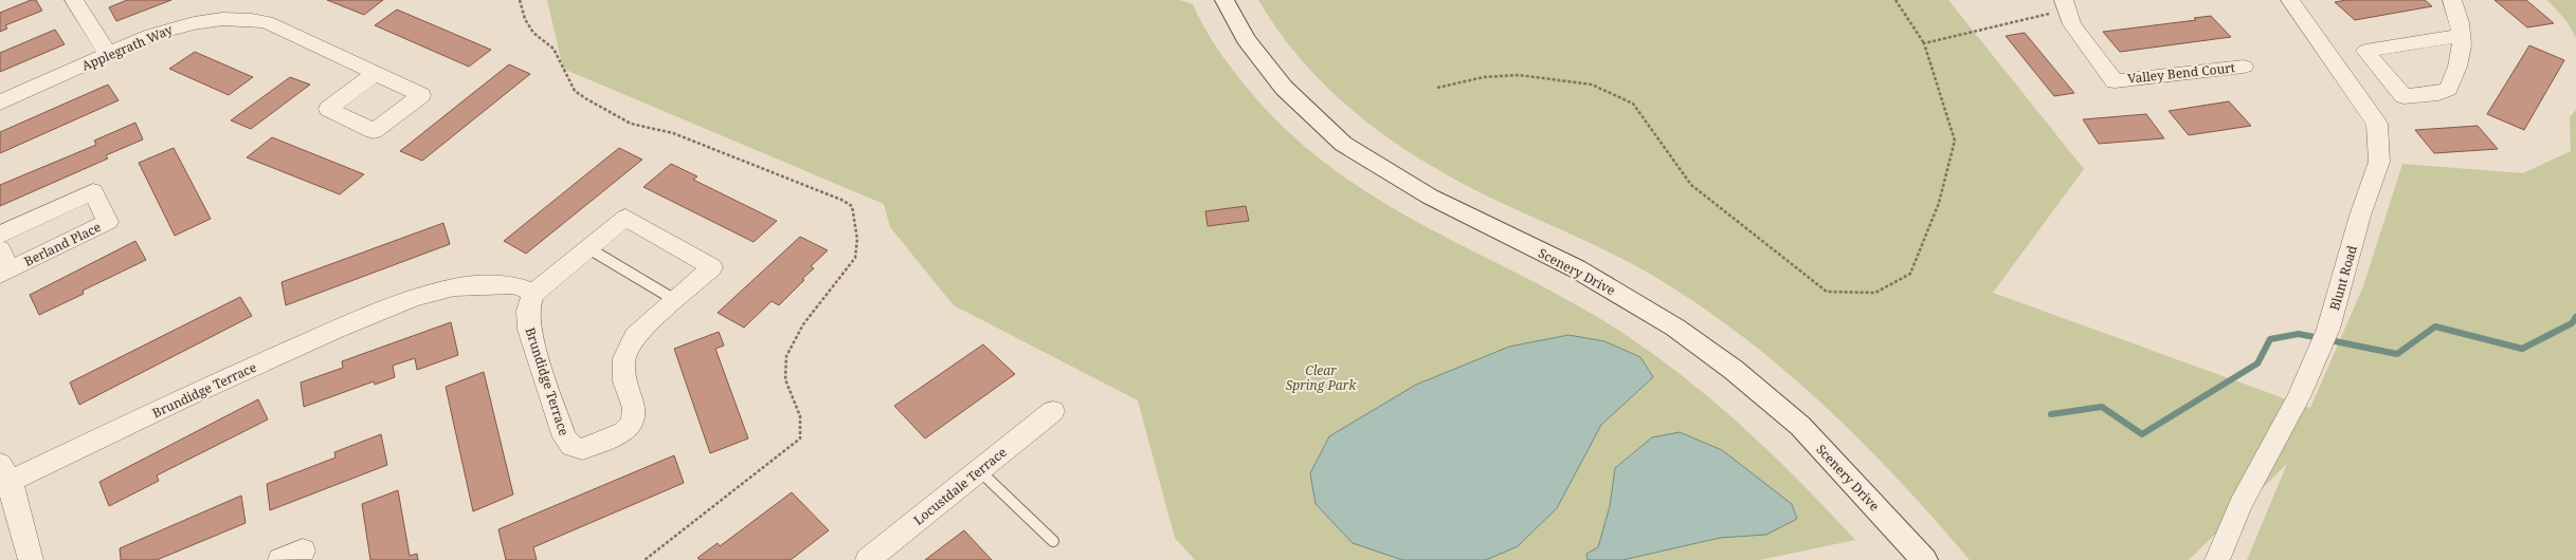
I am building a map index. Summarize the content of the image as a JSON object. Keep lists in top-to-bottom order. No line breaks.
{"streets":{"street":["Applegrath Way","Valley Bend Court","Berland Place","Scenery Drive","Blunt Road","Brundidge Terrace","Locustdale Terrace"]},"parks":["Clear Spring Park"]}
